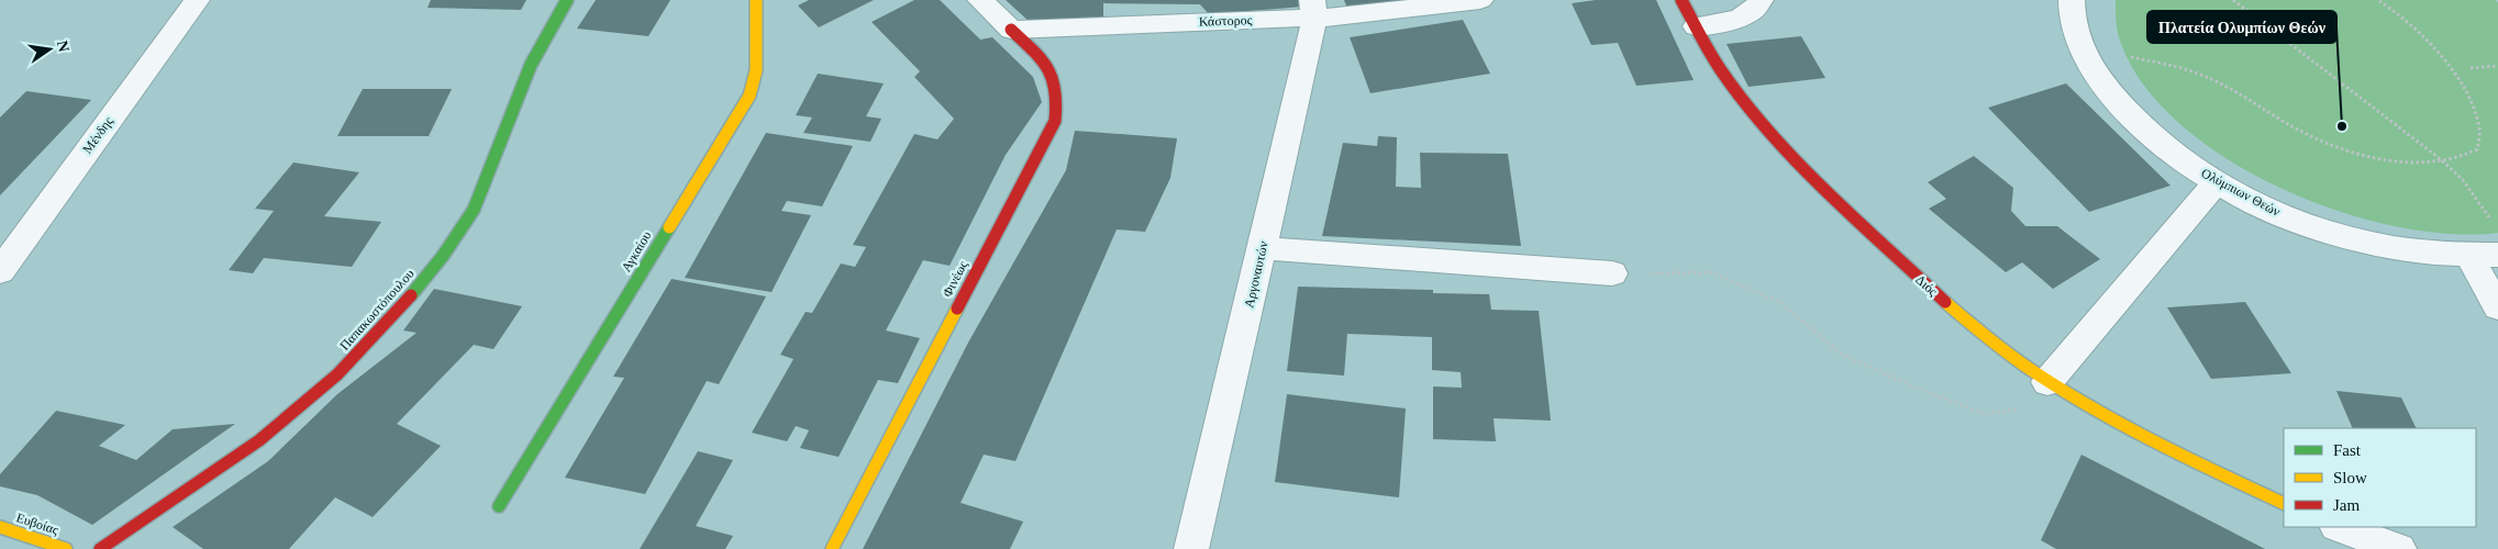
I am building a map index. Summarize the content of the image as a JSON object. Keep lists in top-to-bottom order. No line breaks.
{"streets":{"street":["Κάστορος","Μένδης","Ολύμπιων Θεών","Αγκαίου","Αργοναυτών","Φινέως","Διός","Παπακωστόπουλου","Ευβοίας"]},"crossings":[["Κάστορος","Αργοναυτών"],["Κάστορος","Φινέως"]],"places":["Πλατεία Ολυμπίων Θεών"],"legend":["Fast","Slow","Jam"],"north":"right"}
